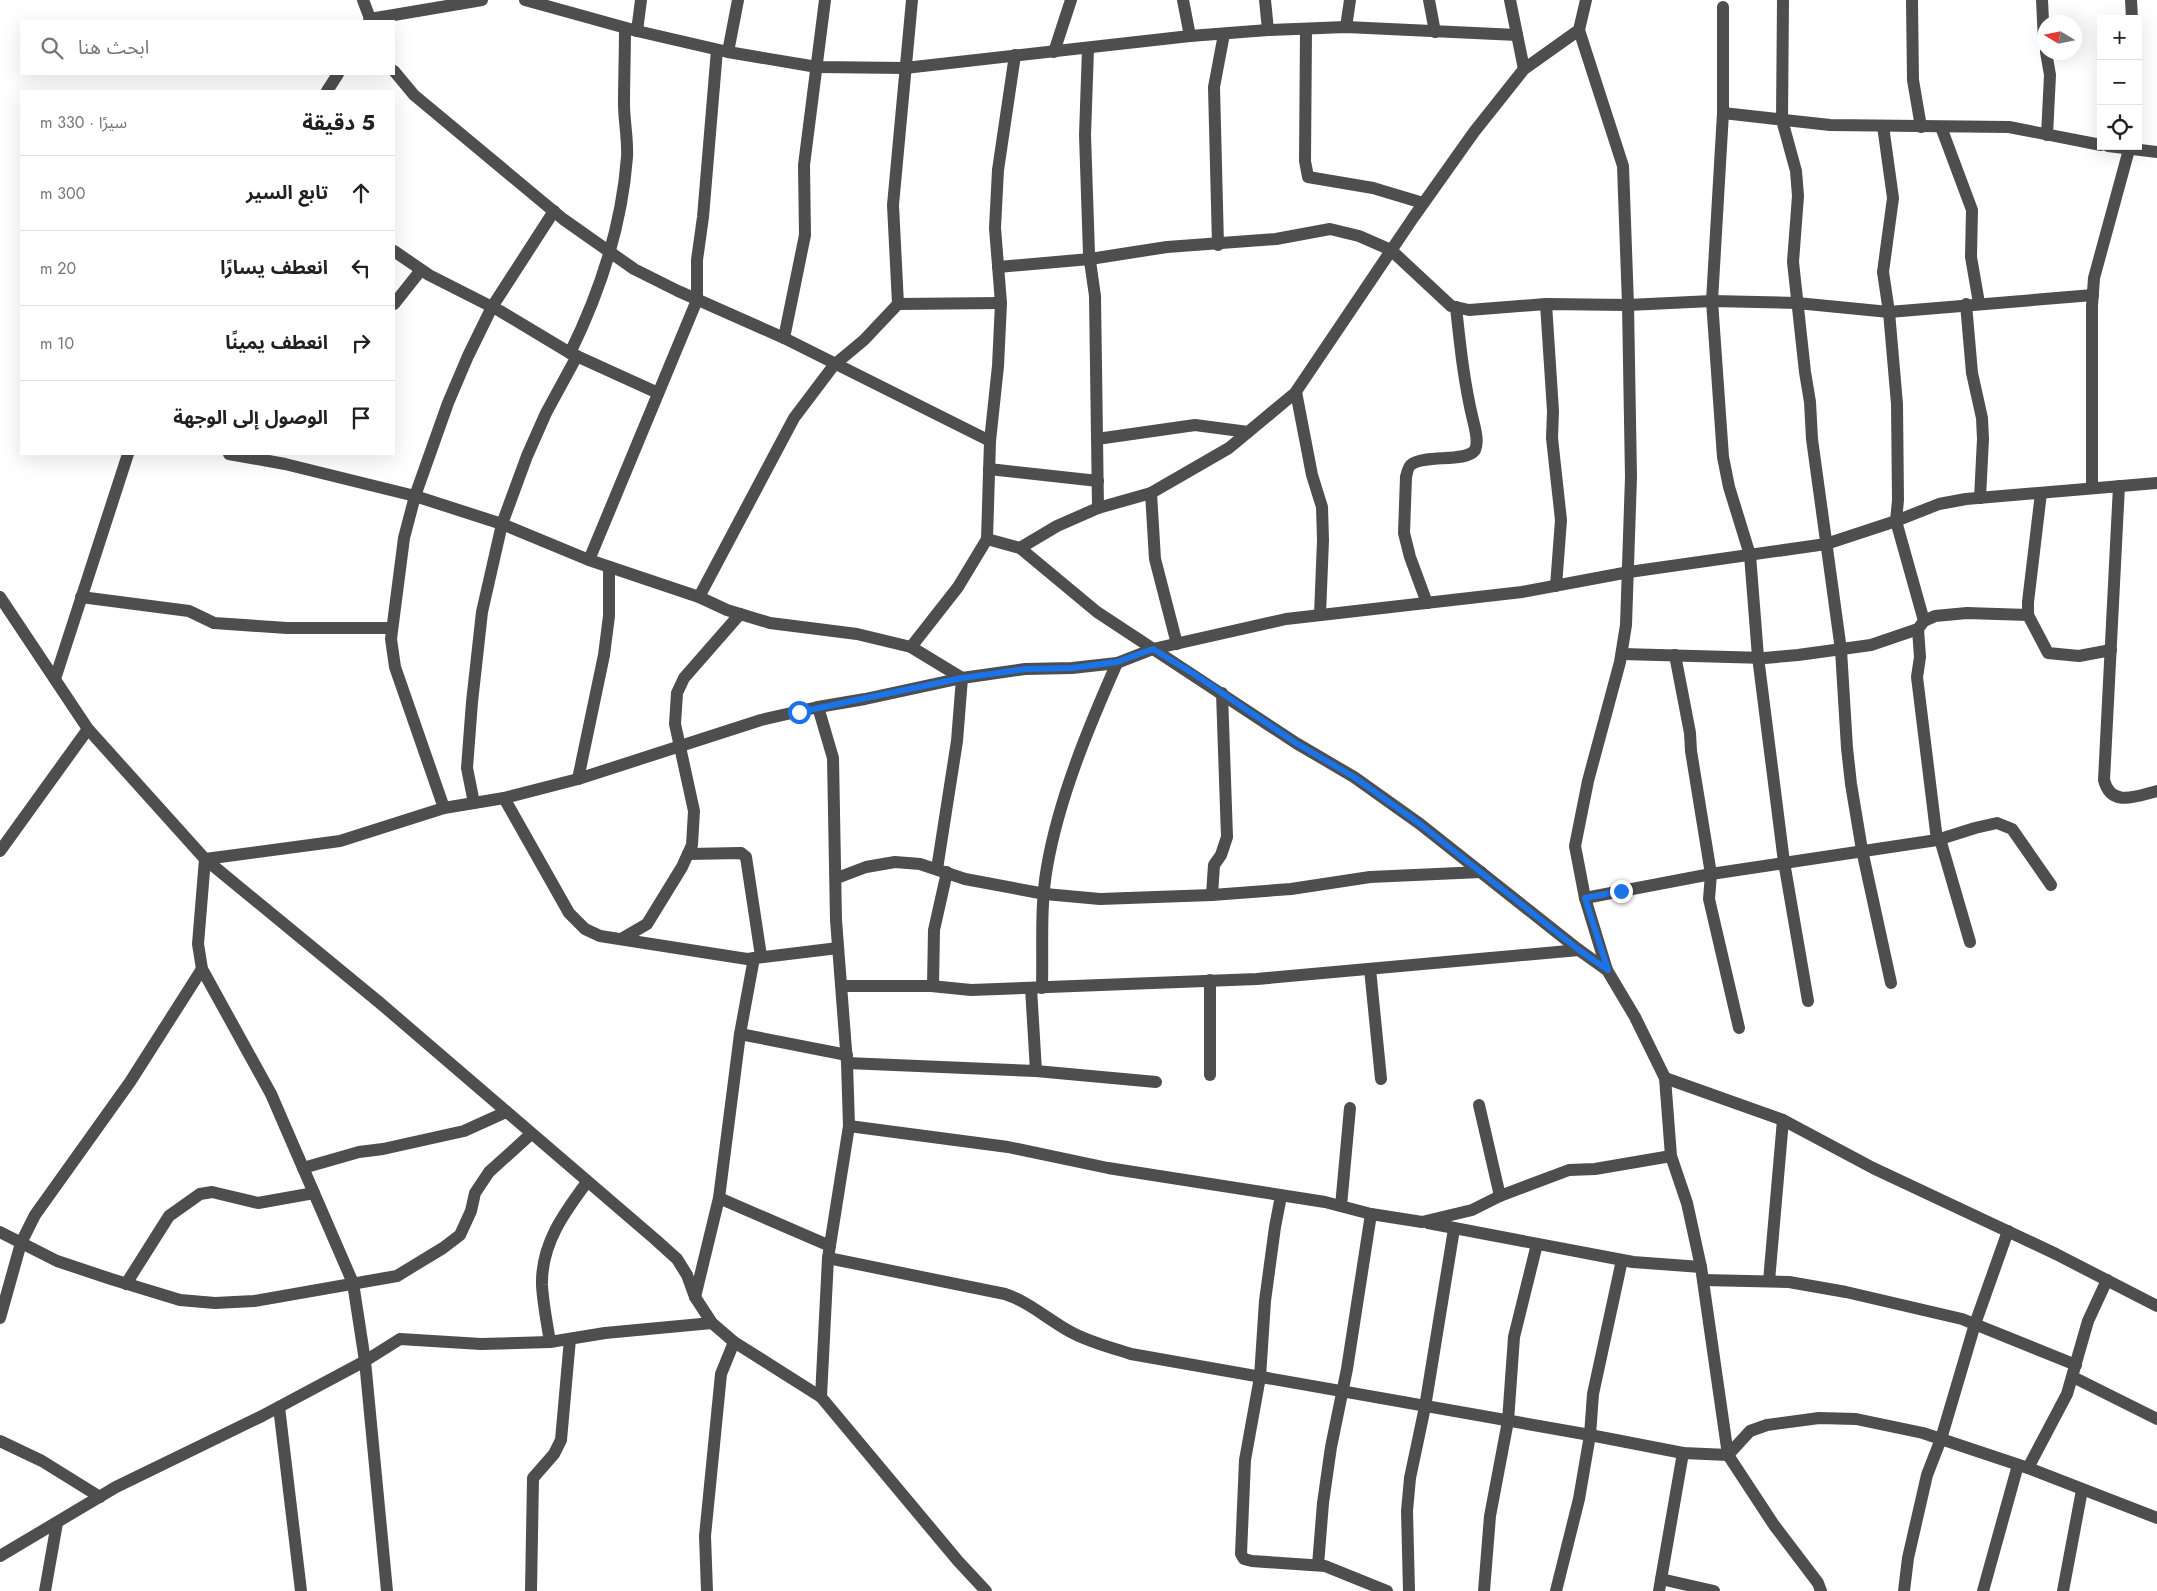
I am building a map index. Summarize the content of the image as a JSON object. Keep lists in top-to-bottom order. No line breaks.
{"north":"left","page":{"map_buttons":["+","−"],"search":"ابحث هنا","heading":["5 دقيقة","سيرًا · 330 m"],"list":[["تابع السير","300 m"],["انعطف يسارًا","20 m"],["انعطف يمينًا","10 m"],"الوصول إلى الوجهة"]}}
